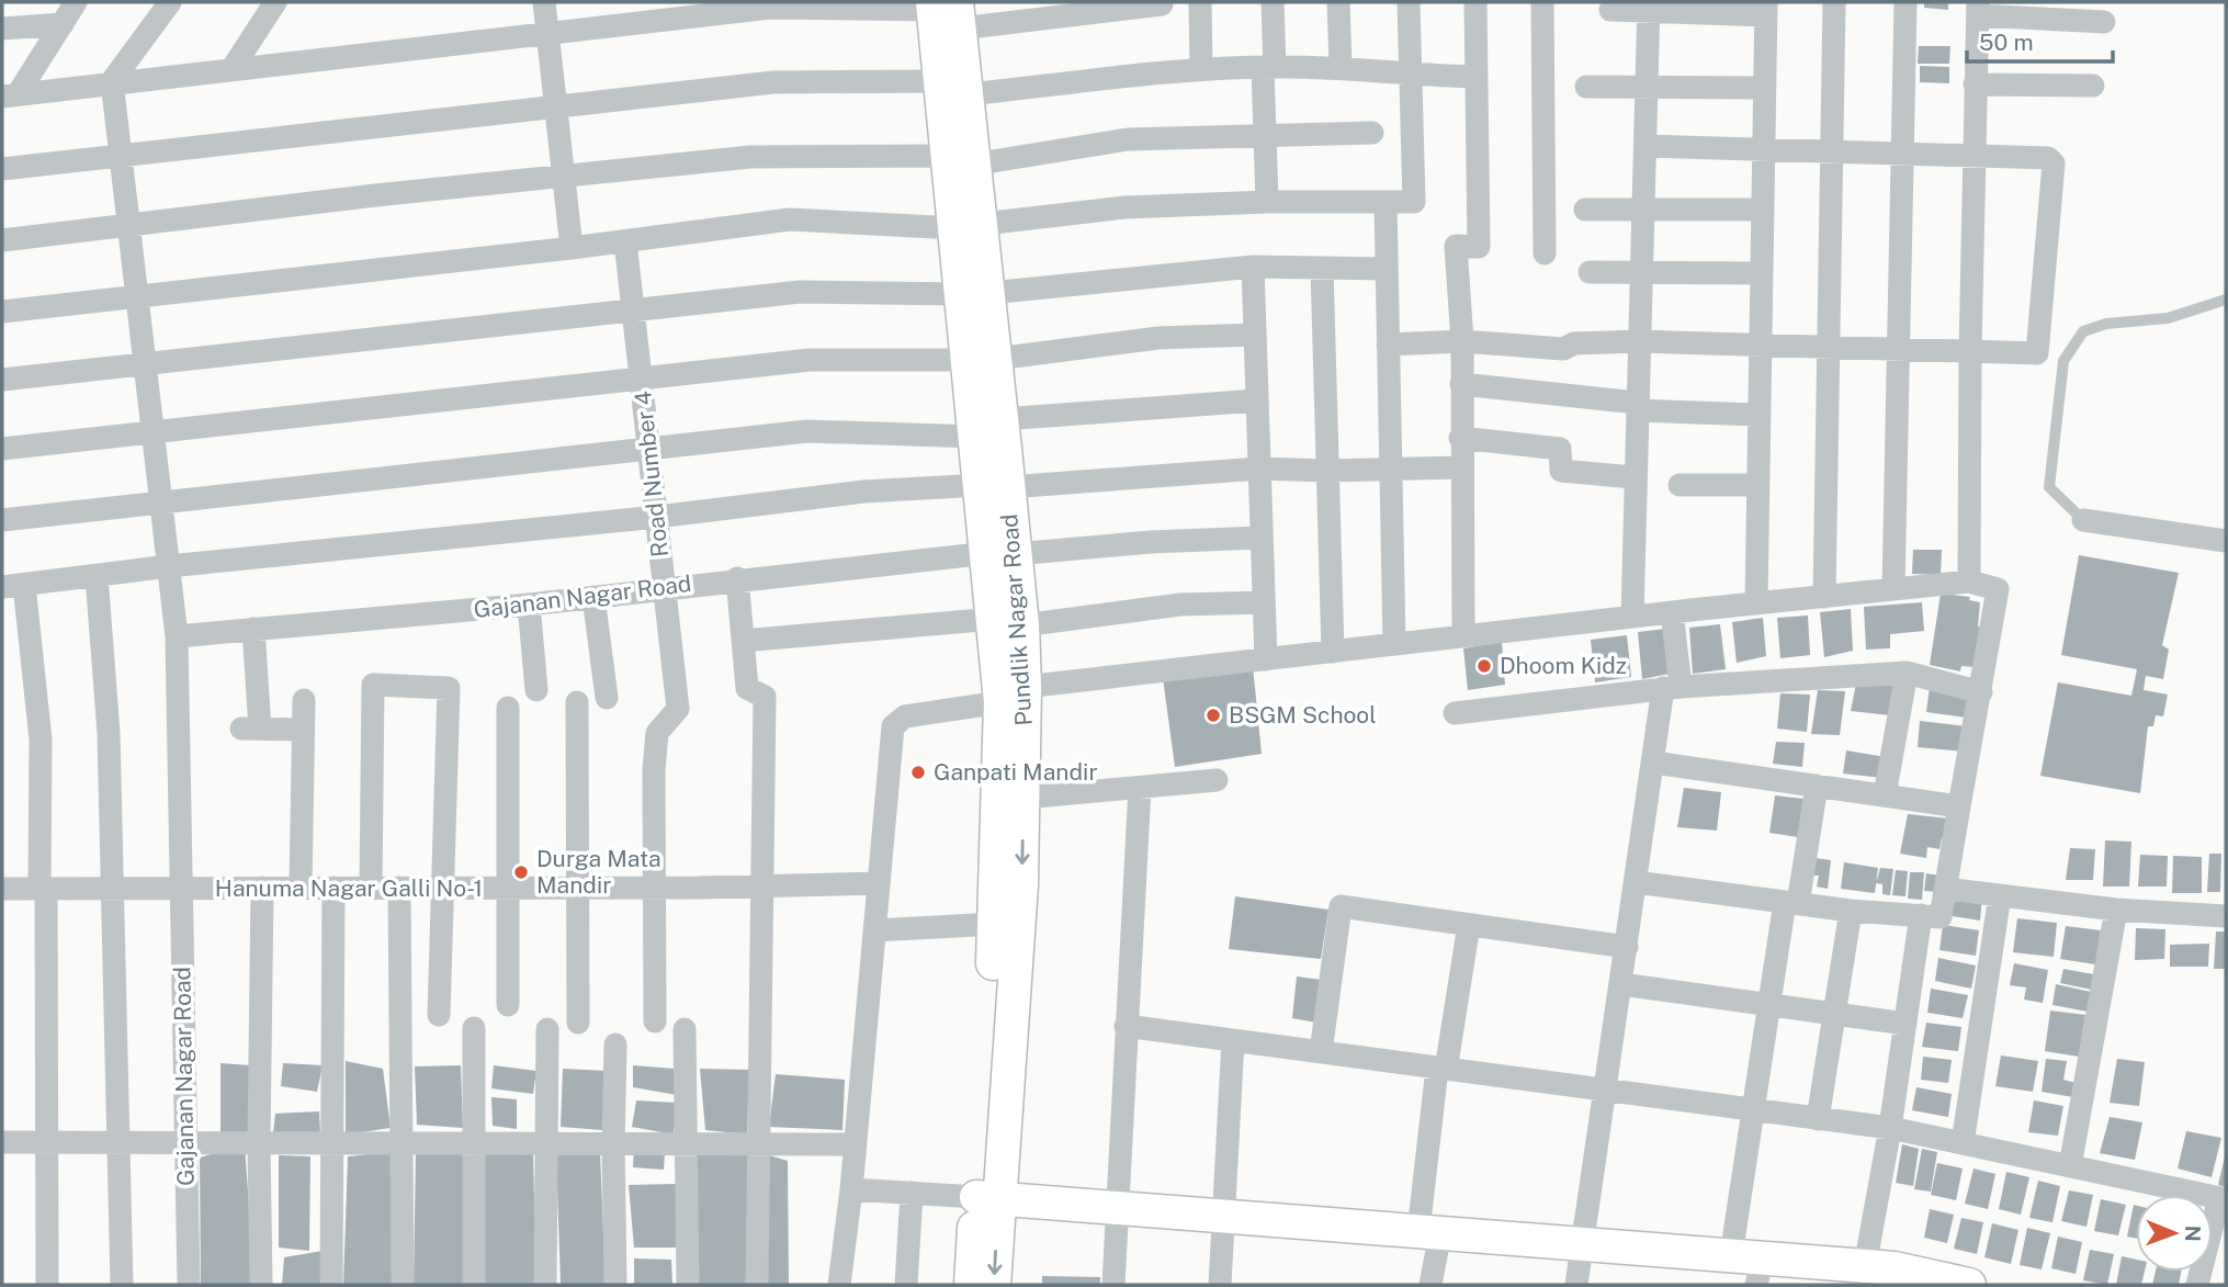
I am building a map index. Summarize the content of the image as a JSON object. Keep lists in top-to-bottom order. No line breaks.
{"streets":{"main road":["Pundlik Nagar Road"],"street":["Road Number 4","Gajanan Nagar Road","Hanuma Nagar Galli No-1"]},"crossings":[["Road Number 4","Gajanan Nagar Road"],["Road Number 4","Hanuma Nagar Galli No-1"],["Gajanan Nagar Road","Pundlik Nagar Road"],["Gajanan Nagar Road","Hanuma Nagar Galli No-1"]],"places":["Dhoom Kidz","BSGM School","Ganpati Mandir","Durga Mata Mandir"],"scale_bar":"50 m","north":"right"}
